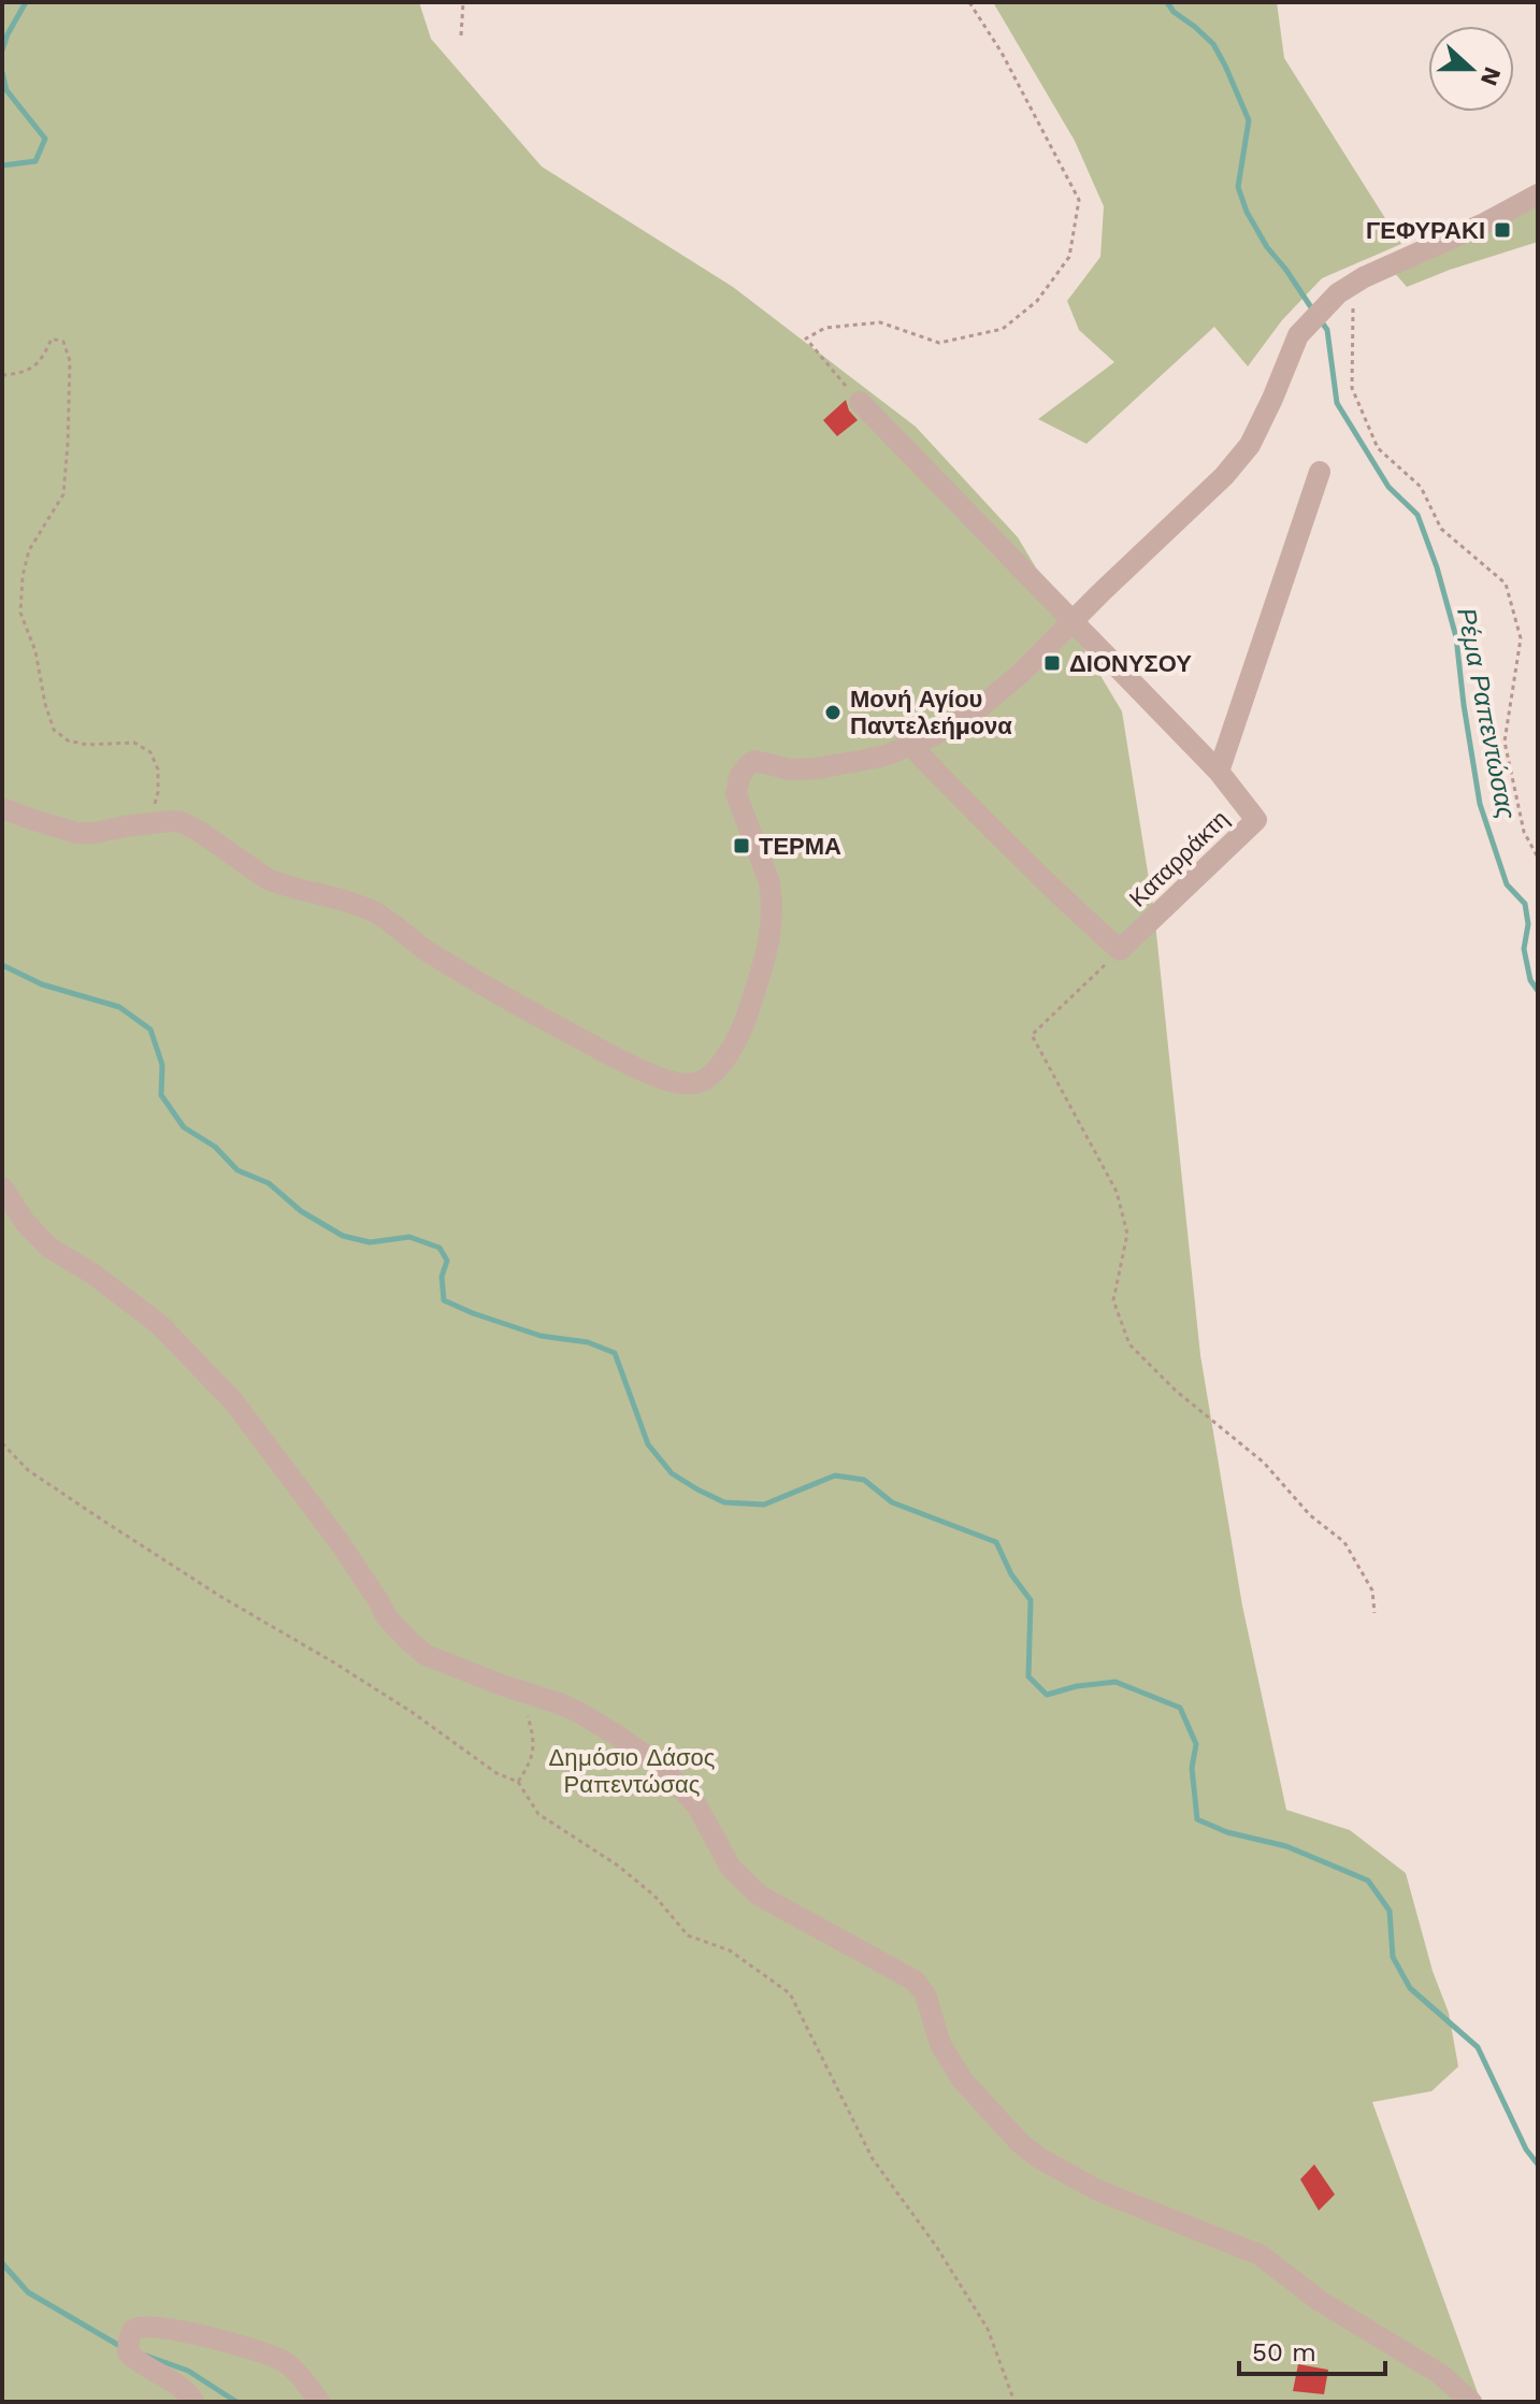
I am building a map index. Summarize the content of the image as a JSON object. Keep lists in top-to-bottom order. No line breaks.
{"streets":{"street":["Καταρράκτη"]},"water":["Ρέμα Ραπεντώσας"],"parks":["Δημόσιο Δάσος Ραπεντώσας"],"places":{"transit":["ΓΕΦΥΡΑΚΙ","ΔΙΟΝΥΣΟΥ","ΤΕΡΜΑ"],"other":["Μονή Αγίου Παντελεήμονα"]},"scale_bar":"50 m","north":"right"}
